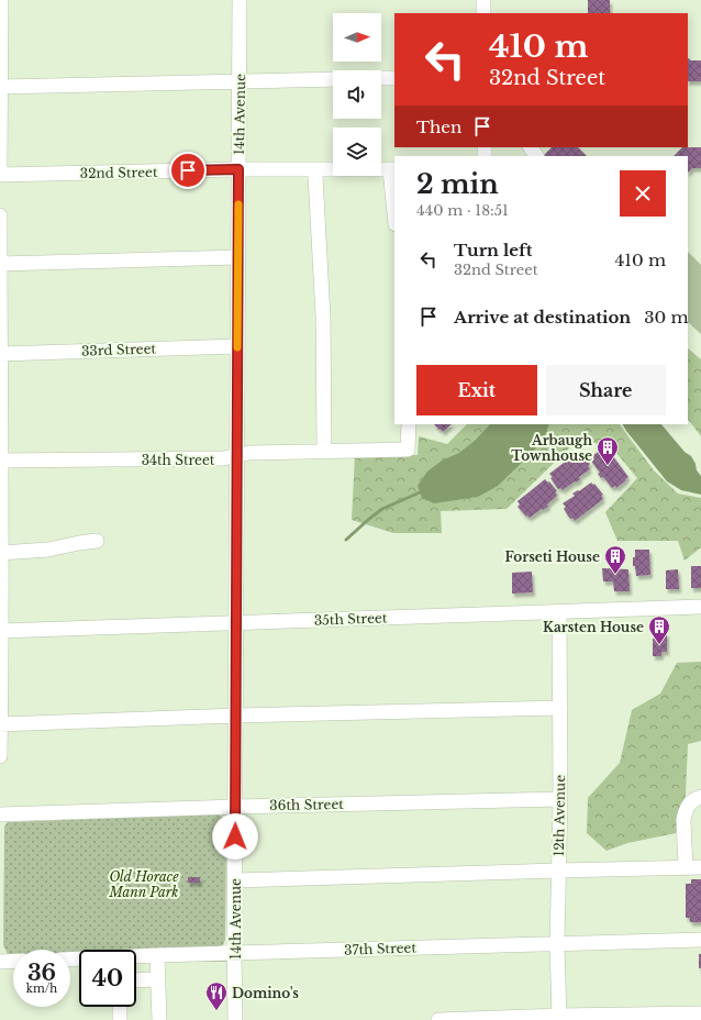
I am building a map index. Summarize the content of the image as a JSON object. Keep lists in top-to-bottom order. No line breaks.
{"streets":{"street":["14th Avenue","32nd Street","33rd Street","34th Street","35th Street","36th Street","12th Avenue","37th Street"]},"crossings":[["14th Avenue","32nd Street"],["14th Avenue","33rd Street"],["14th Avenue","34th Street"],["14th Avenue","35th Street"],["14th Avenue","36th Street"],["14th Avenue","37th Street"],["35th Street","12th Avenue"],["36th Street","12th Avenue"],["12th Avenue","37th Street"]],"parks":["Old Horace Mann Park"],"places":{"building":["Arbaugh Townhouse","Forseti House","Karsten House"],"restaurant":["Domino's"]},"north":"right","page":{"turn":["410 m","32nd Street"],"then":"Then","heading":["2 min","440 m · 18:51"],"list":[{"name":"Turn left","note":"32nd Street","value":"410 m"},{"name":"Arrive at destination","value":"30 m"}],"buttons":["Exit","Share"],"speed":"36 km/h","limit":"40"}}
